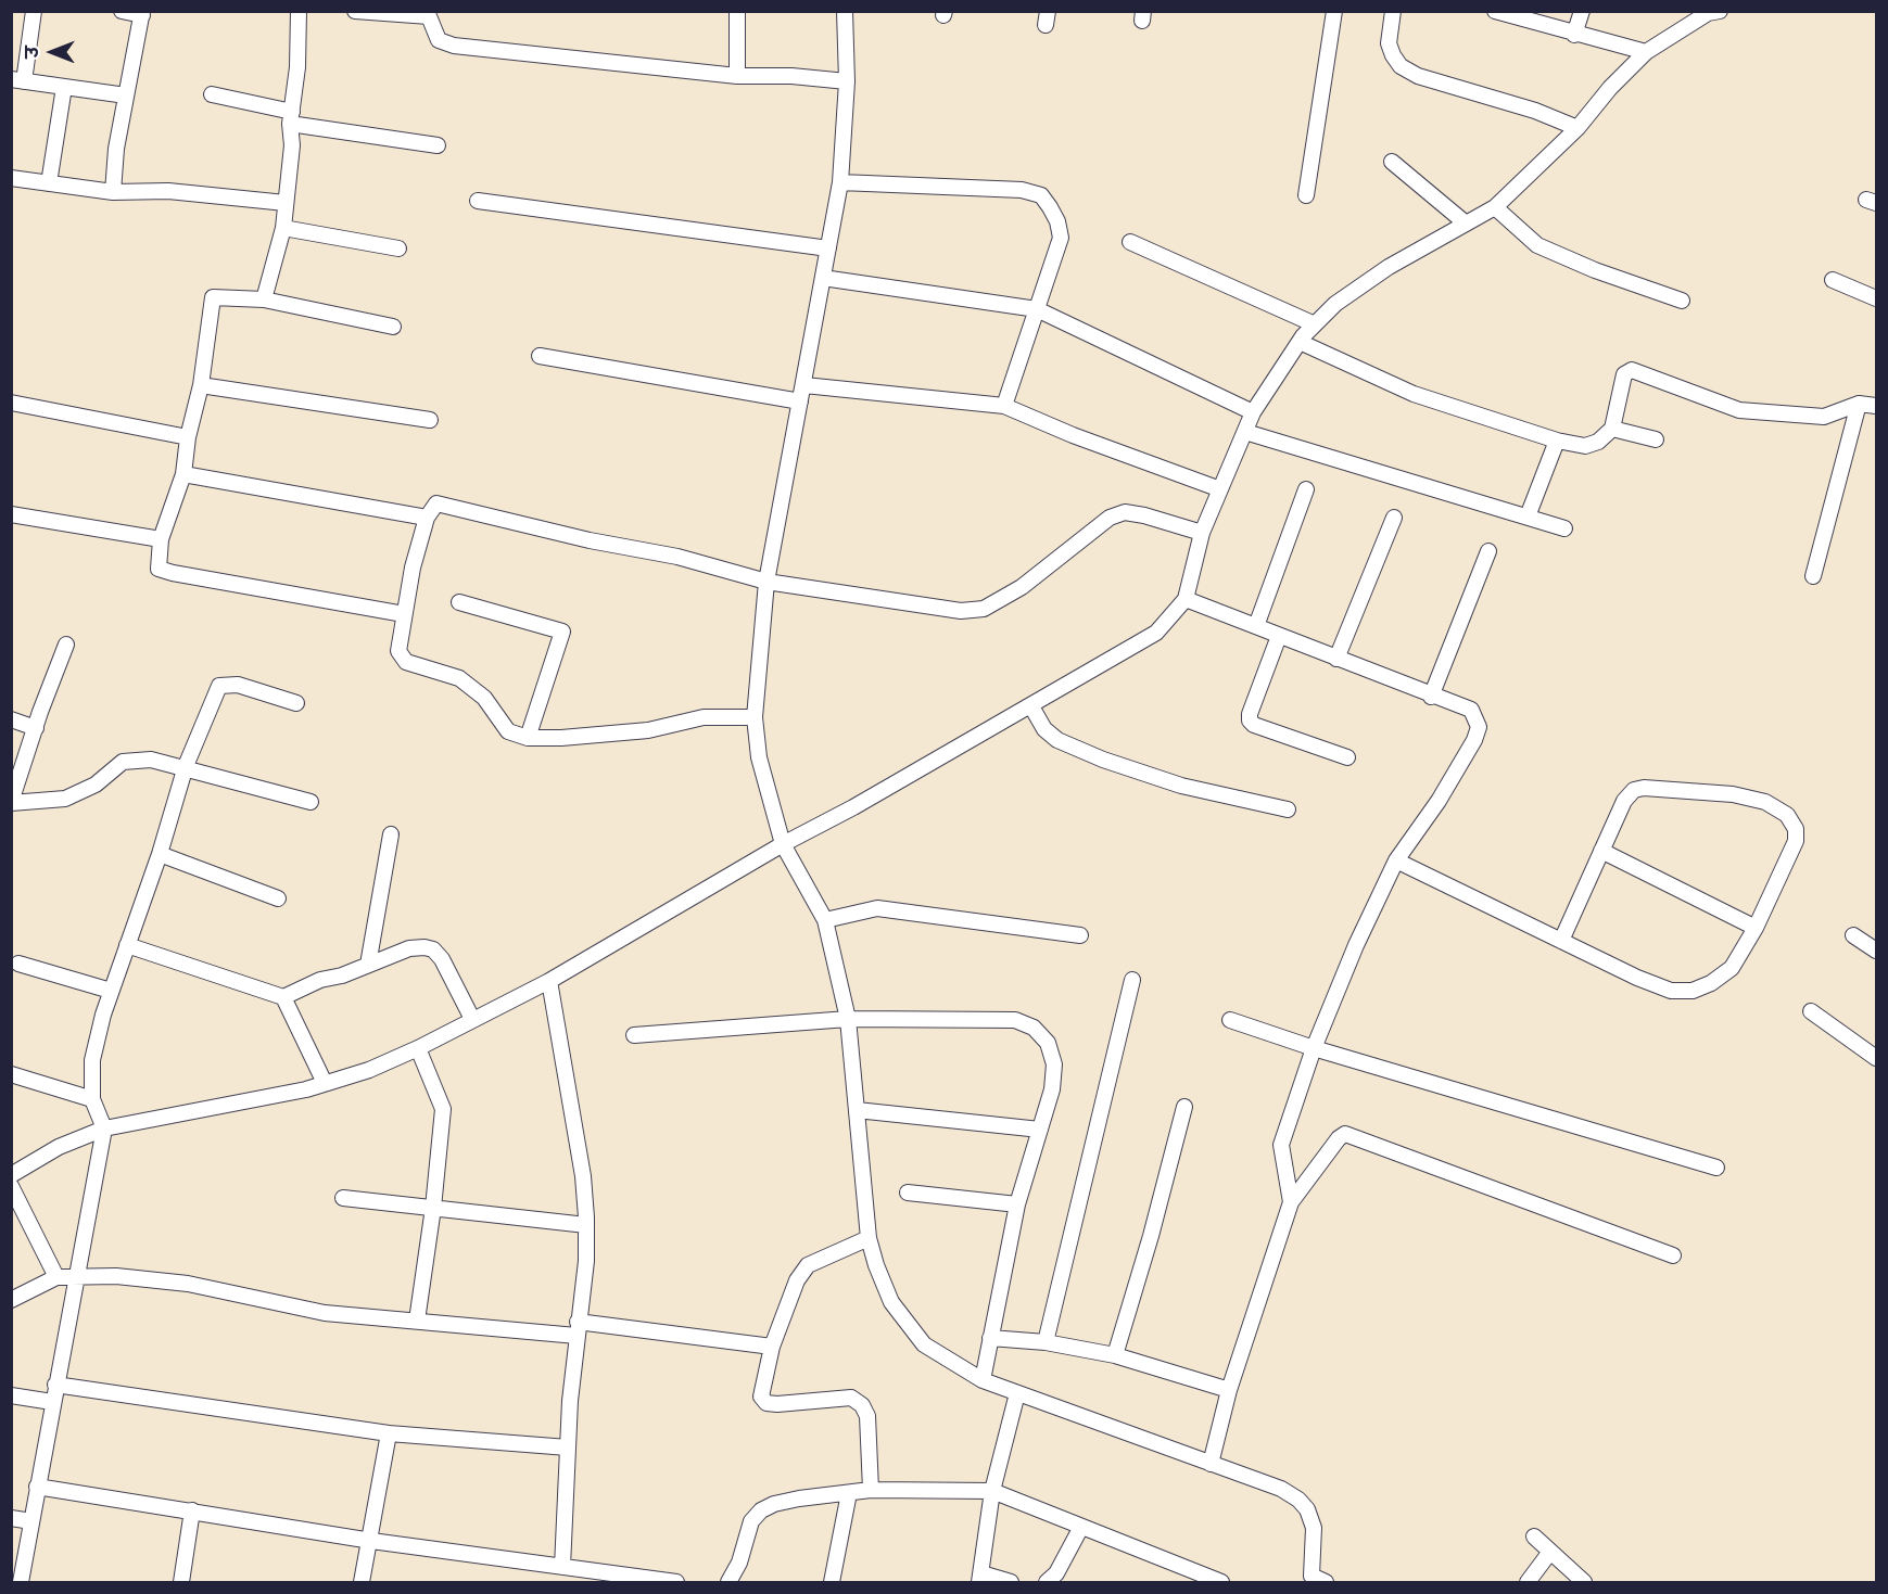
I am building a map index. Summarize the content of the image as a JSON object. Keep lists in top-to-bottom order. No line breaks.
{"north":"left"}
